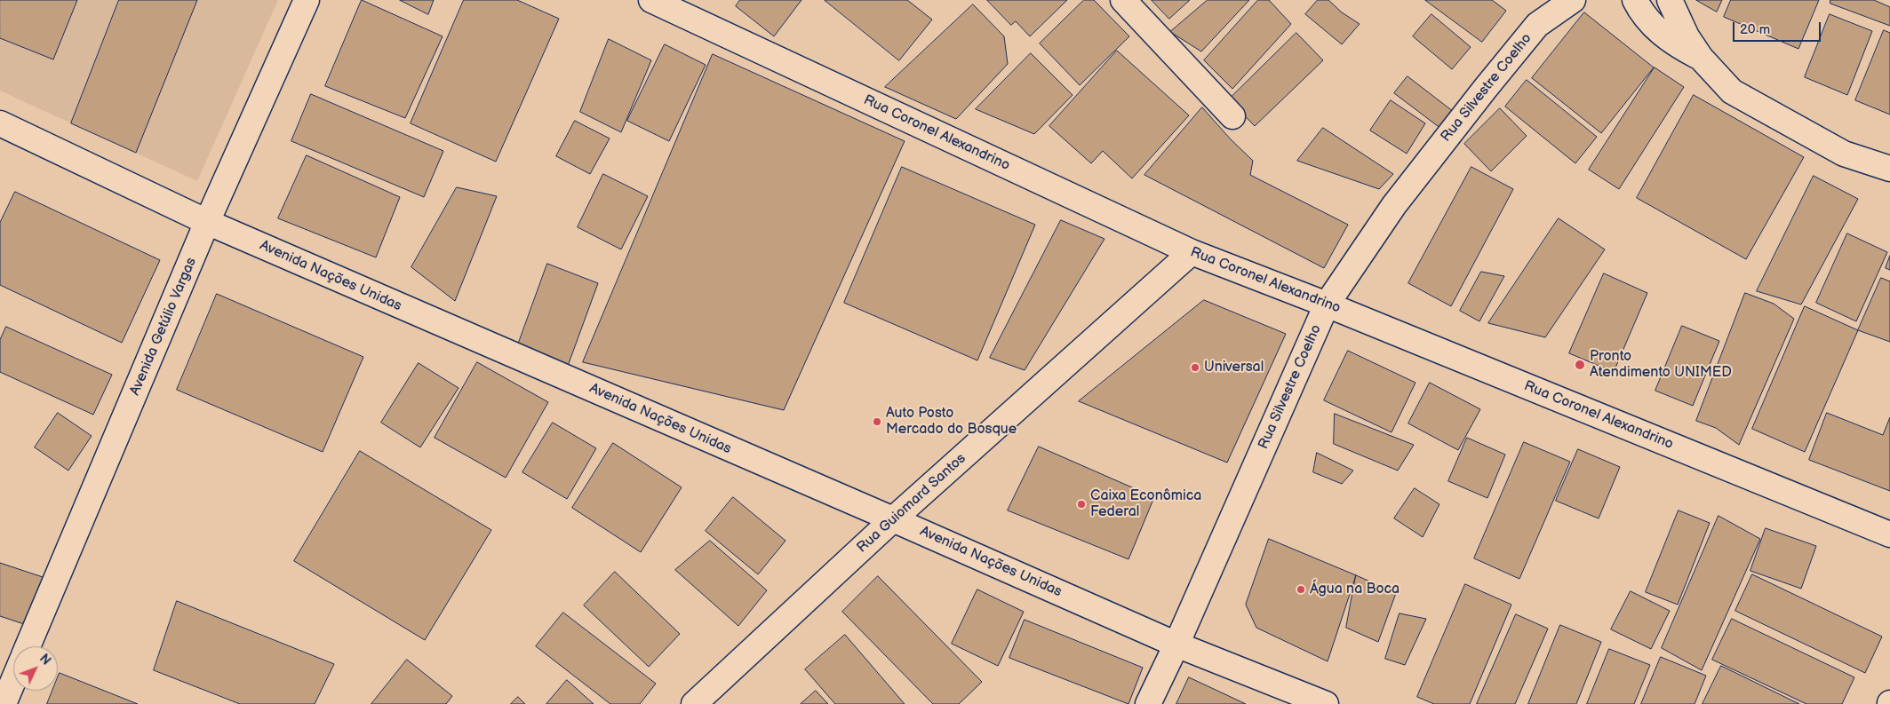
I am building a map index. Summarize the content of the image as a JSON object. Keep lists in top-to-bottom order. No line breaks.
{"streets":{"street":["Rua Silvestre Coelho","Rua Coronel Alexandrino","Avenida Nações Unidas","Avenida Getúlio Vargas","Rua Guiomard Santos"]},"crossings":[["Rua Silvestre Coelho","Rua Coronel Alexandrino"],["Rua Silvestre Coelho","Avenida Nações Unidas"],["Rua Coronel Alexandrino","Rua Guiomard Santos"],["Avenida Nações Unidas","Avenida Getúlio Vargas"],["Avenida Nações Unidas","Rua Guiomard Santos"]],"places":["Pronto Atendimento UNIMED","Universal","Auto Posto Mercado do Bosque","Caixa Econômica Federal","Água na Boca"],"scale_bar":"20 m","north":"top right"}
